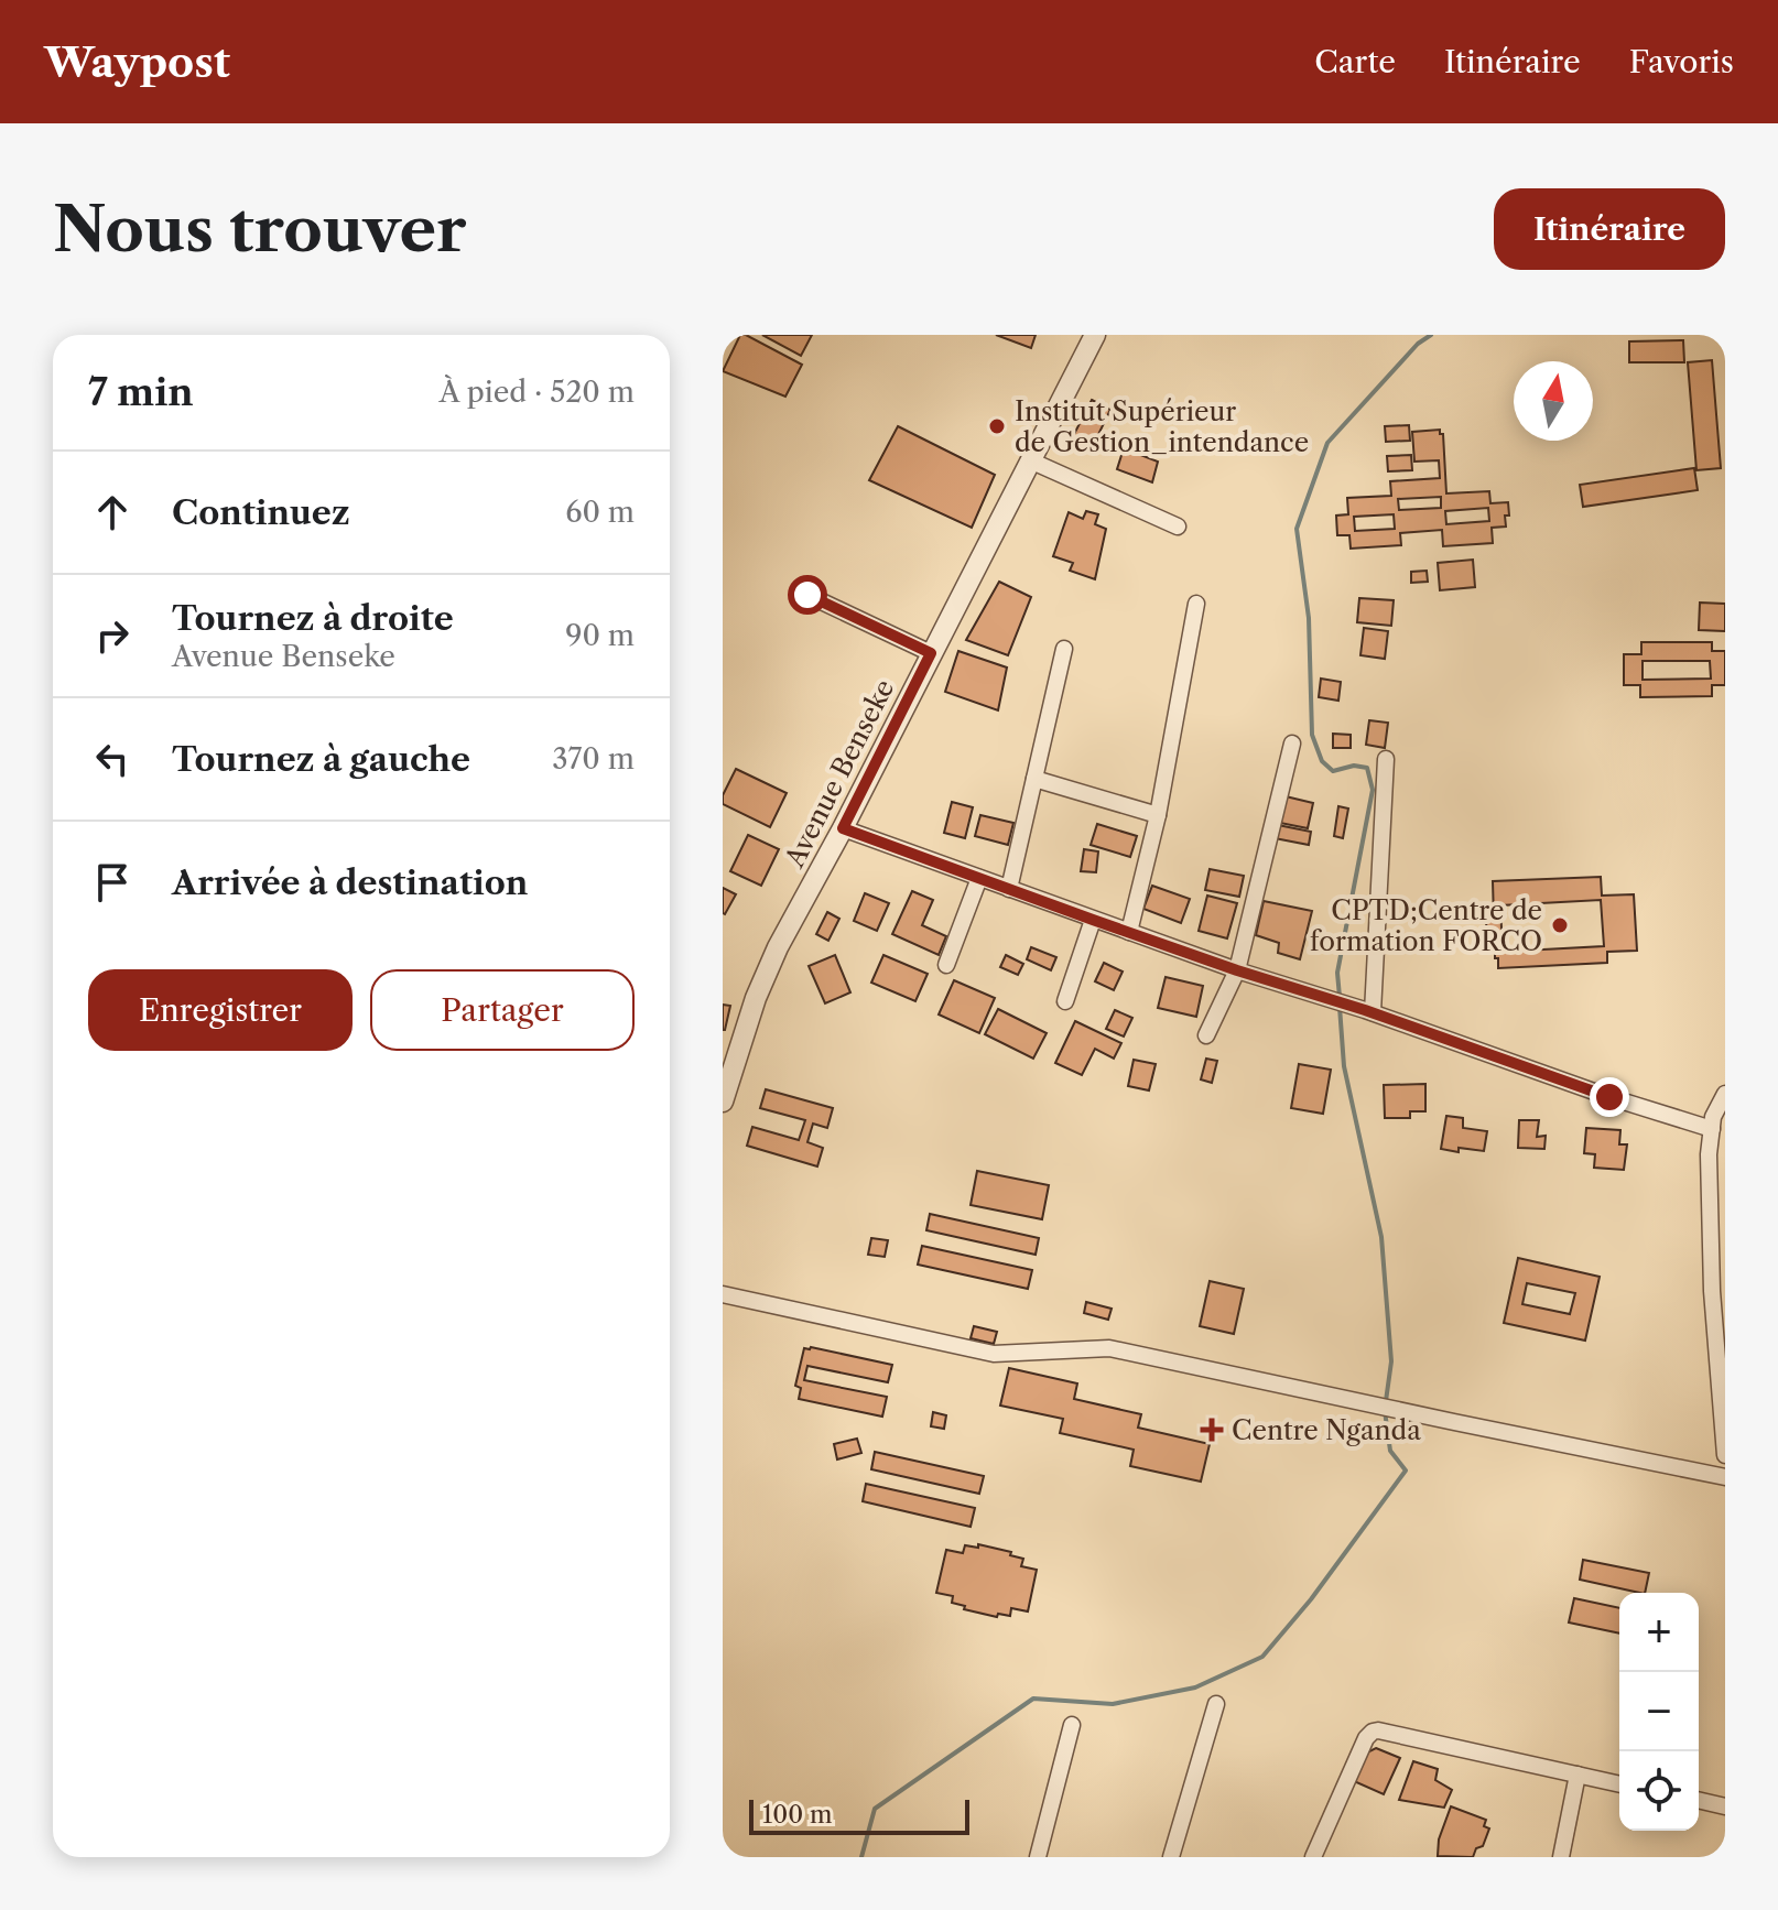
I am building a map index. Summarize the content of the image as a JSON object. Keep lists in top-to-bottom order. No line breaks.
{"streets":{"street":["Avenue Benseke"]},"places":{"other":["Institut Supérieur de Gestion_intendance","CPTD;Centre de formation FORCO"],"health":["Centre Nganda"]},"scale_bar":"100 m","north":"top","page":{"header":"Waypost","nav":["Carte","Itinéraire","Favoris"],"buttons":["Itinéraire",["Enregistrer","Partager"]],"title":"Nous trouver","heading":["7 min","À pied · 520 m"],"list":[["Continuez","60 m"],["Tournez à droite","Avenue Benseke","90 m"],["Tournez à gauche","370 m"],"Arrivée à destination"],"map_buttons":["+","−"],"scale":"100 m"}}
